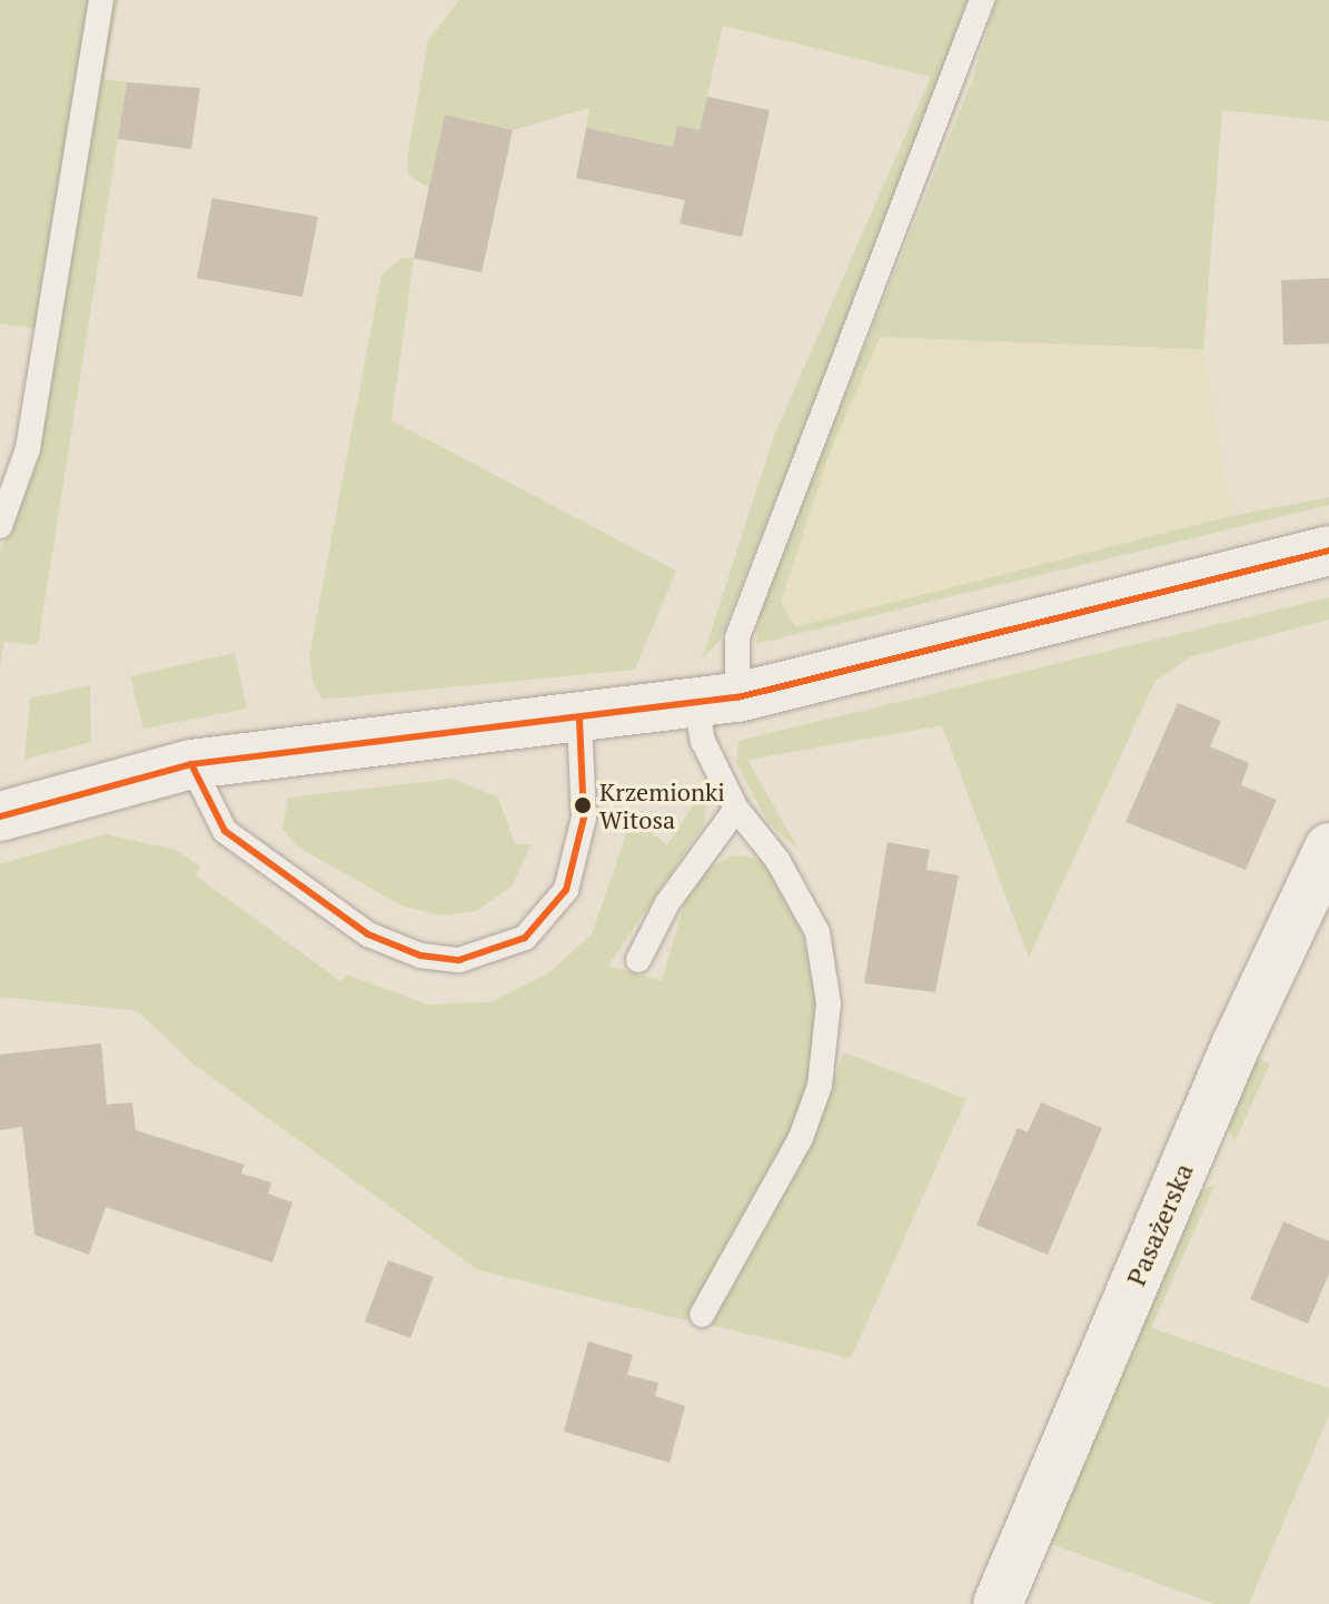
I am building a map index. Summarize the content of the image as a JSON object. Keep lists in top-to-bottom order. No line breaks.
{"streets":{"street":["Pasażerska"]},"places":["Krzemionki Witosa"]}
